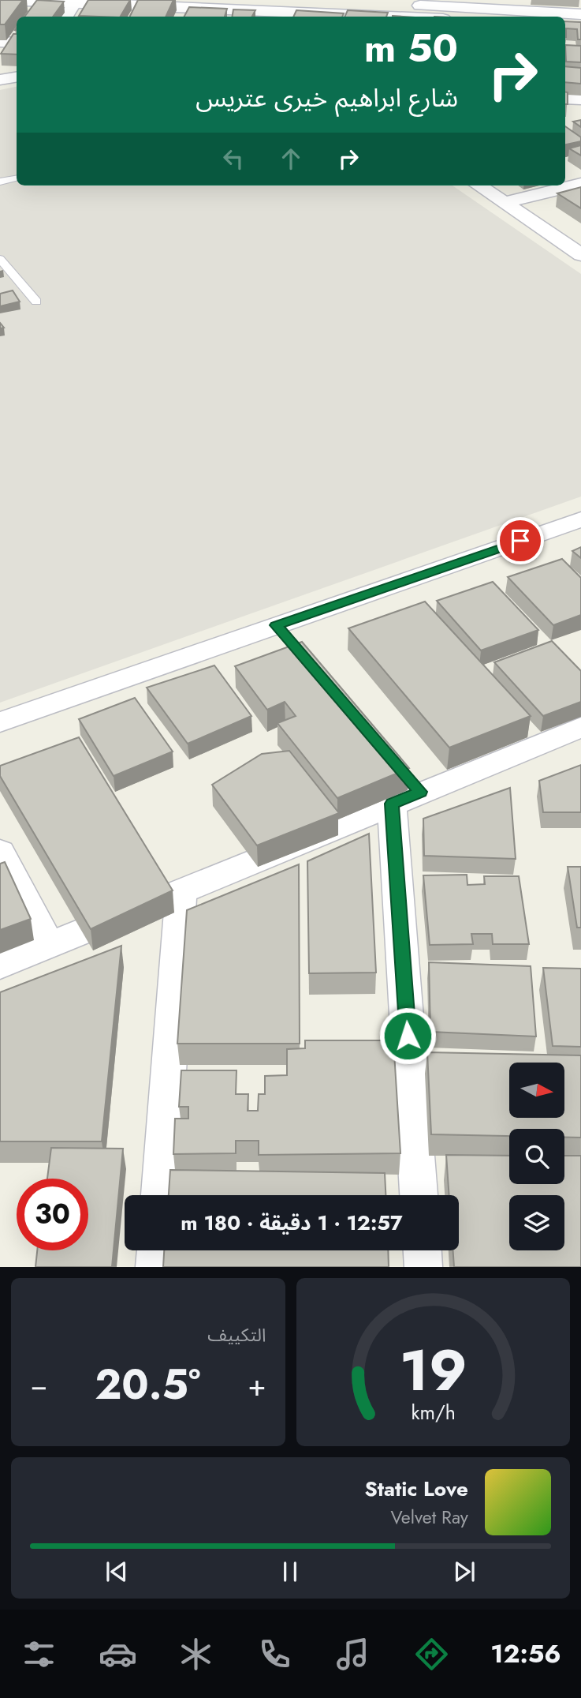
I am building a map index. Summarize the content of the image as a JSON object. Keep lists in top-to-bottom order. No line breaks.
{"north":"right","page":{"turn":["50 m","شارع ابراهيم خيرى عتريس"],"limit":"30","trip":"12:57 · 1 دقيقة · 180 m","tile":"التكييف","heat":["−","20.5°","+"],"song":["Static Love","Velvet Ray"],"tabs":"12:56","gauge":["19","km/h"]}}
